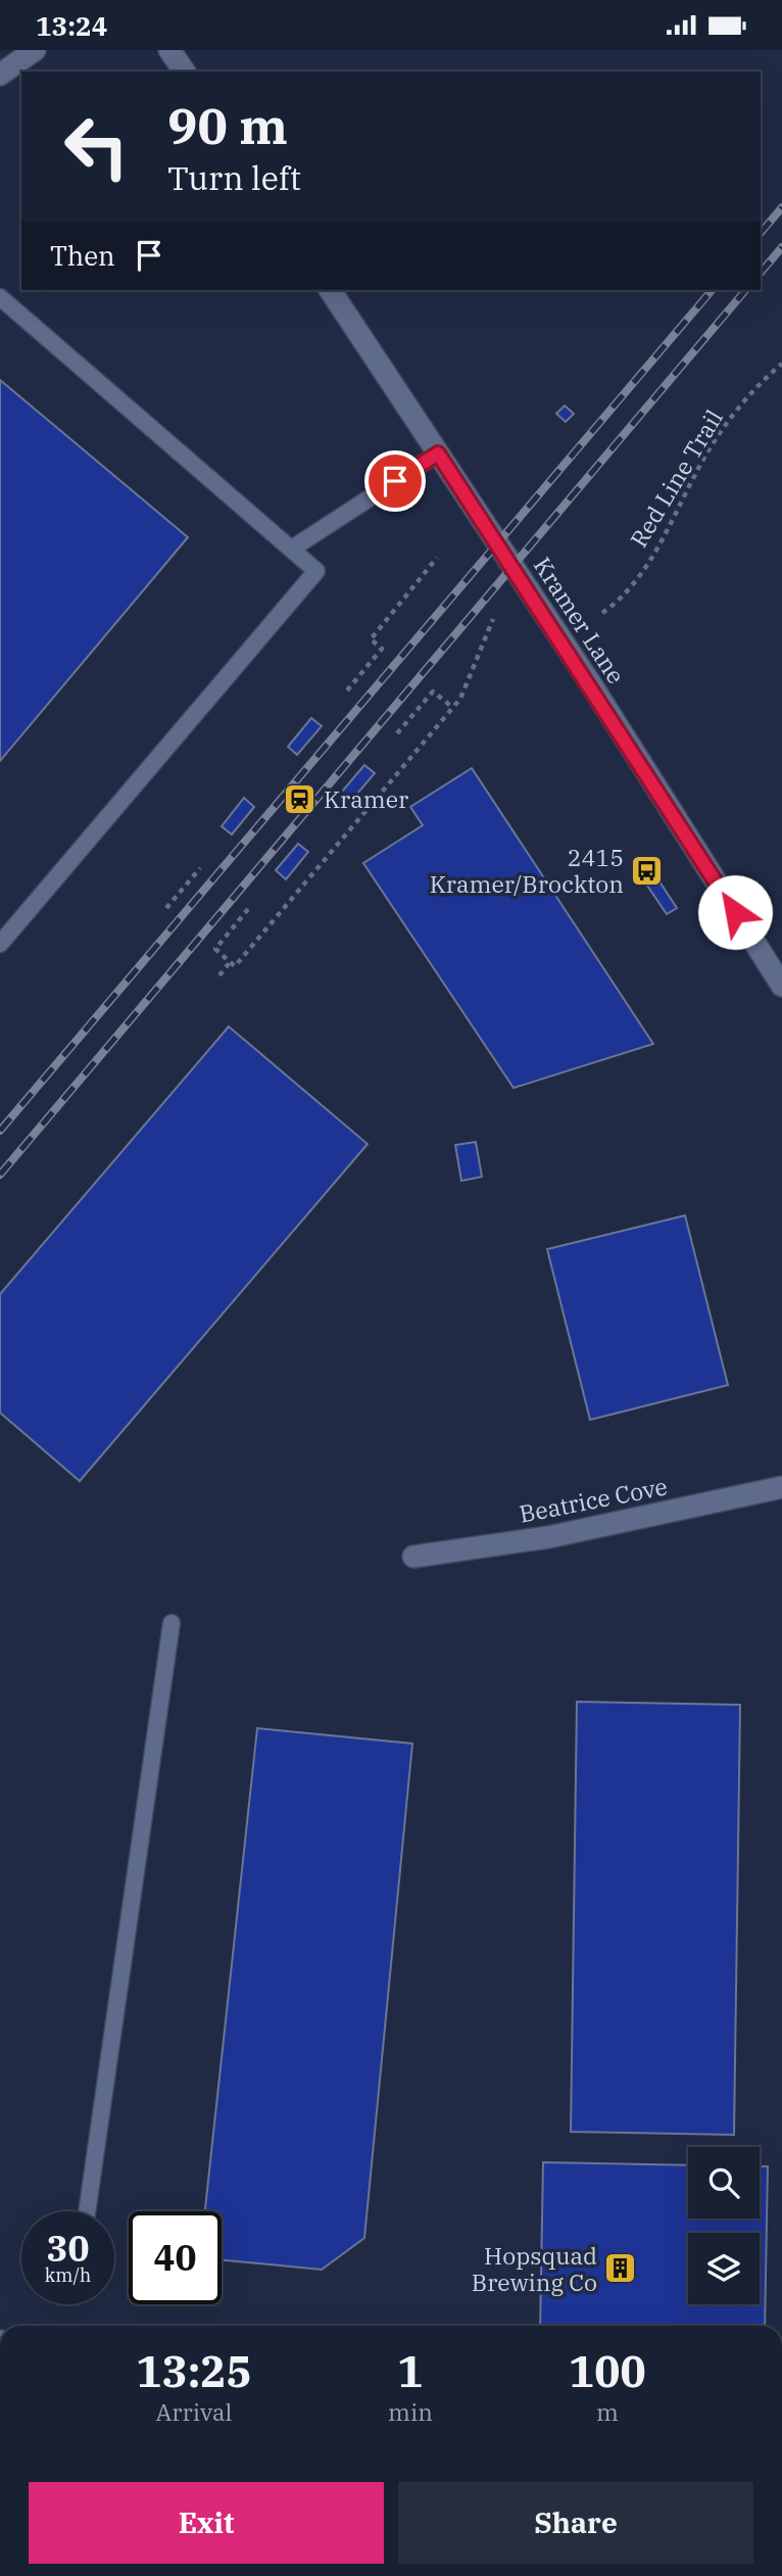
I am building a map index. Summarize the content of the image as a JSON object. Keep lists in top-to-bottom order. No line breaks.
{"streets":{"street":["Kramer Lane","Beatrice Cove"],"path":["Red Line Trail"]},"places":{"station":["Kramer"],"bus stop":["2415 Kramer/Brockton"],"building":["Hopsquad Brewing Co"]},"page":{"status":"13:24","turn":["90 m","Turn left"],"then":"Then","speed":"30 km/h","limit":"40","eta":["13:25","Arrival","1","min","100","m"],"buttons":["Exit","Share"]}}
